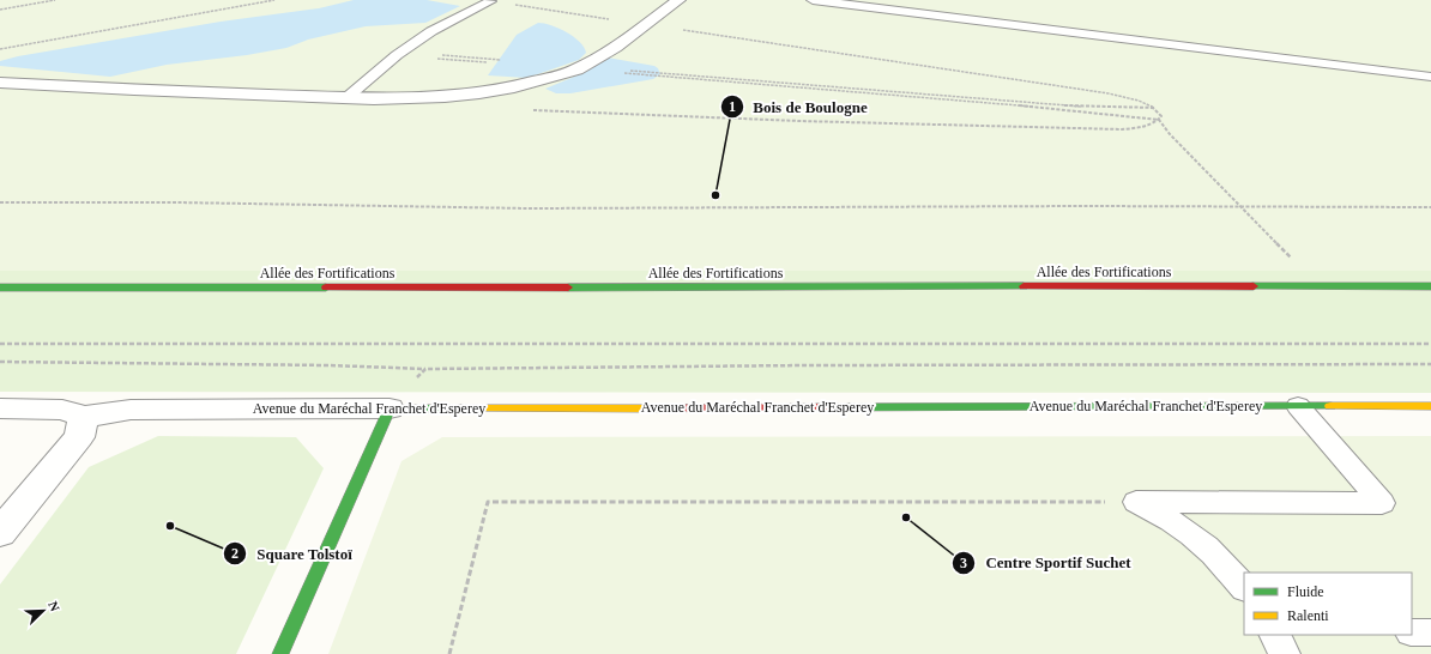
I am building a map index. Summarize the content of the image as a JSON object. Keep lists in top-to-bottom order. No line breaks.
{"streets":{"street":["Allée des Fortifications","Avenue du Maréchal Franchet d'Esperey"]},"places":["Bois de Boulogne","Centre Sportif Suchet","Square Tolstoï"],"legend":["Fluide","Ralenti"],"north":"top right"}
